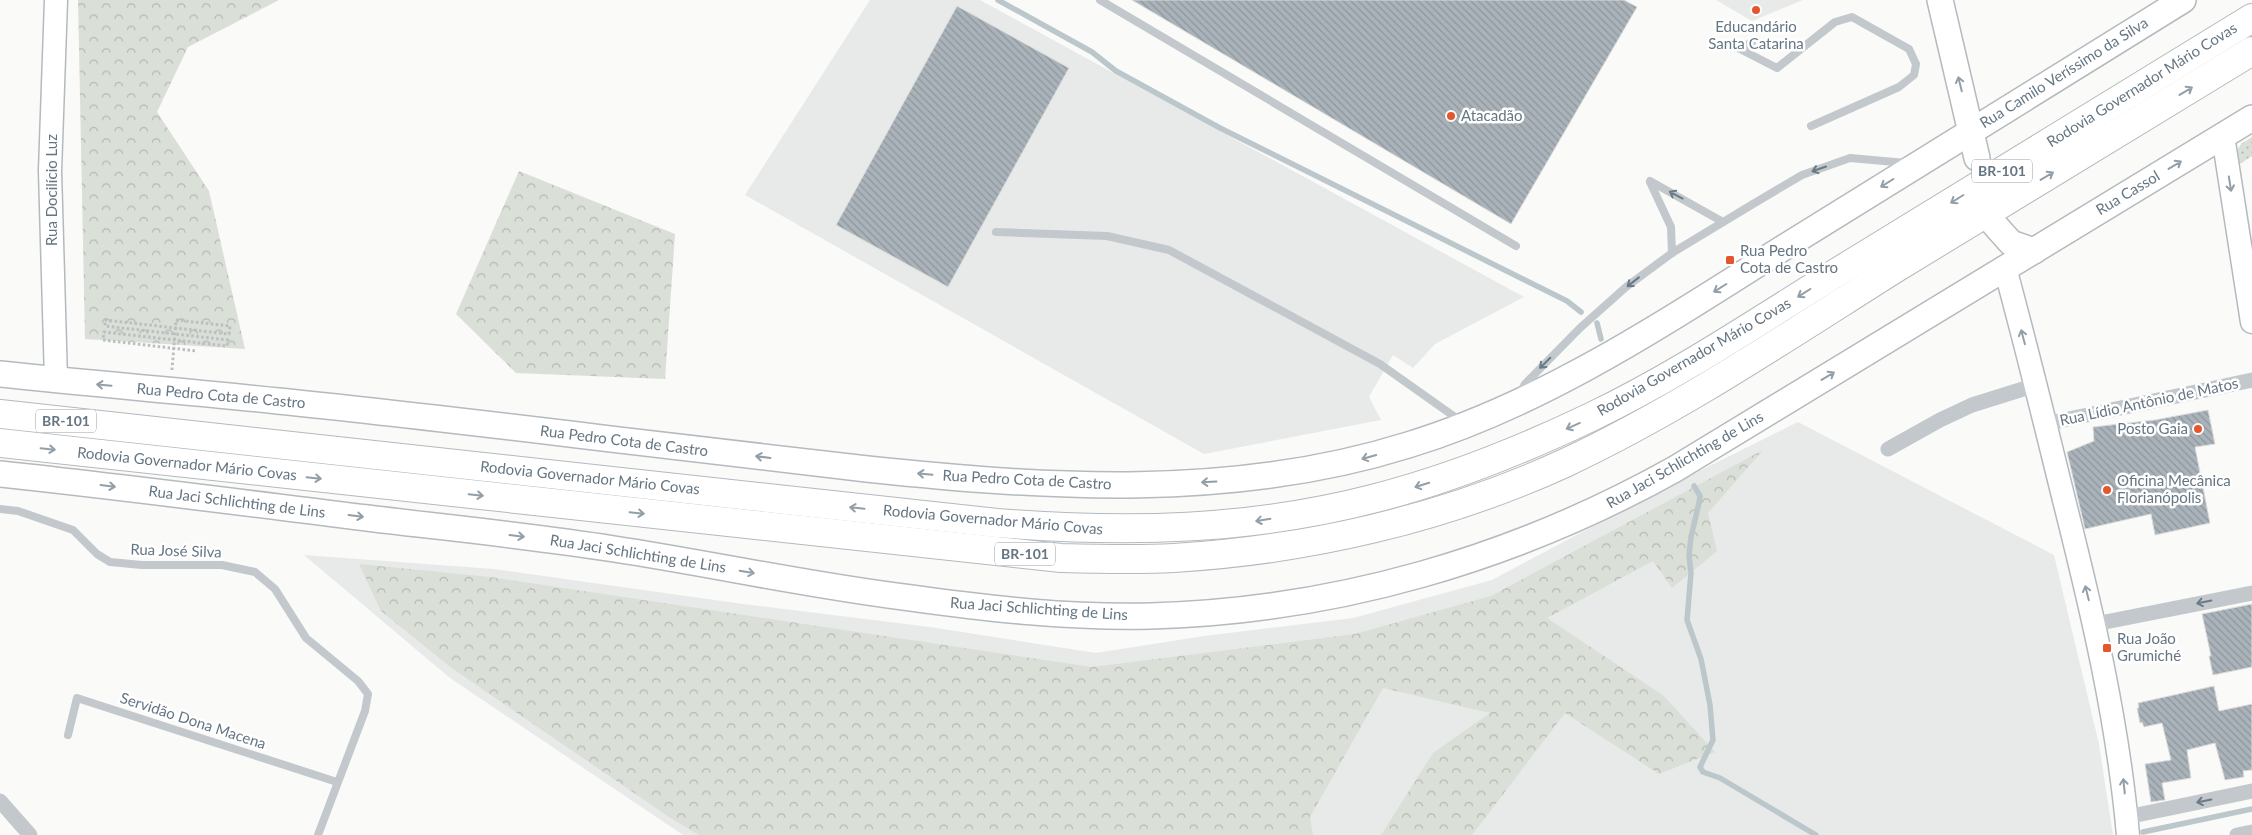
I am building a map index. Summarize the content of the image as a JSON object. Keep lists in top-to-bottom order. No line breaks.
{"streets":{"highway":["Rodovia Governador Mário Covas","BR-101"],"main road":["Rua Camilo Veríssimo da Silva","Rua Docilício Luz","Rua Cassol","Rua Pedro Cota de Castro","Rua Jaci Schlichting de Lins"],"street":["Rua Lídio Antônio de Matos"],"lane":["Rua José Silva","Servidão Dona Macena"]},"crossings":[["Rua Camilo Veríssimo da Silva","Rua Pedro Cota de Castro"],["Rua Docilício Luz","Rua Pedro Cota de Castro"],["Rua Cassol","Rua Jaci Schlichting de Lins"],["Rua José Silva","Servidão Dona Macena"]],"one_way":["Rua Cassol","Rua Pedro Cota de Castro","Rua Jaci Schlichting de Lins"],"places":{"other":["Educandário Santa Catarina","Atacadão","Posto Gaia","Oficina Mecânica Florianópolis"],"transit":["Rua Pedro Cota de Castro","Rua João Grumiché"]}}
